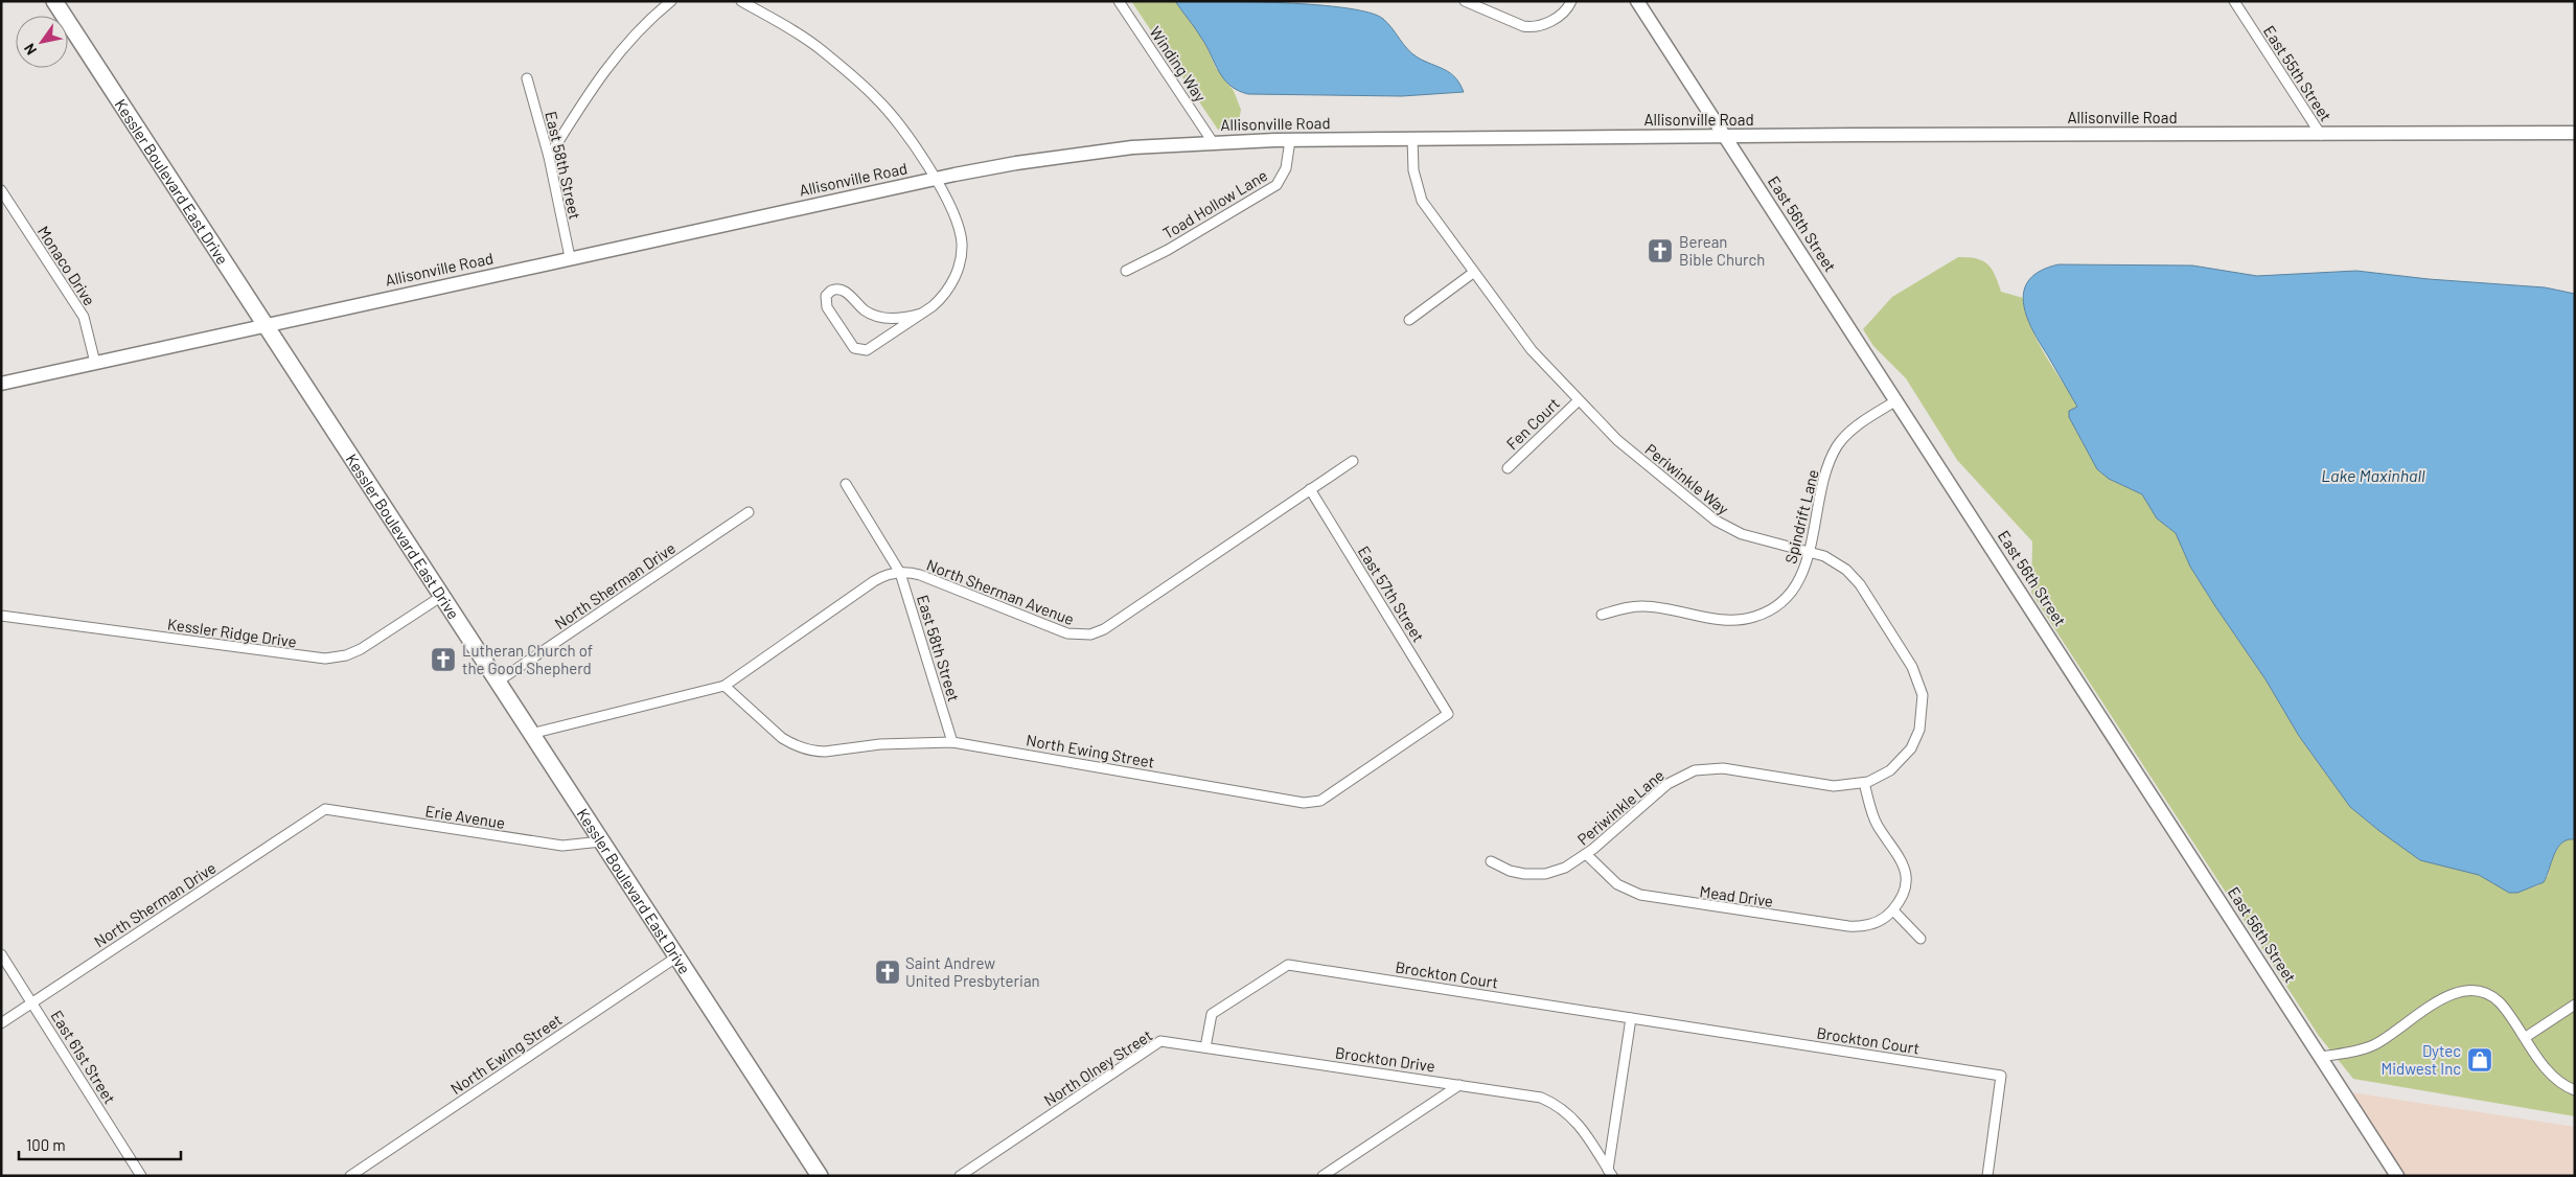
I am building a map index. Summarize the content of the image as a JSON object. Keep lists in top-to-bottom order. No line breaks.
{"streets":{"main road":["Allisonville Road","Kessler Boulevard East Drive","East 56th Street"],"street":["Winding Way","East 55th Street","East 58th Street","Toad Hollow Lane","Monaco Drive","Fen Court","Periwinkle Way","Spindrift Lane","North Sherman Drive","North Sherman Avenue","East 57th Street","Kessler Ridge Drive","North Ewing Street","Periwinkle Lane","Erie Avenue","Mead Drive","Brockton Court","East 61st Street","Brockton Drive","North Olney Street"]},"crossings":[["Winding Way","Allisonville Road"],["East 55th Street","Allisonville Road"],["Allisonville Road","East 58th Street"],["Allisonville Road","Kessler Boulevard East Drive"],["Allisonville Road","Toad Hollow Lane"],["Allisonville Road","East 56th Street"],["Allisonville Road","Monaco Drive"],["Allisonville Road","Periwinkle Way"],["East 58th Street","North Sherman Avenue"],["East 58th Street","North Ewing Street"],["Kessler Boulevard East Drive","North Sherman Drive"],["Kessler Boulevard East Drive","North Sherman Avenue"],["Kessler Boulevard East Drive","Kessler Ridge Drive"],["Kessler Boulevard East Drive","North Ewing Street"],["Kessler Boulevard East Drive","Erie Avenue"],["East 56th Street","Spindrift Lane"],["Fen Court","Periwinkle Way"],["Periwinkle Way","Spindrift Lane"],["Periwinkle Way","Periwinkle Lane"],["North Sherman Drive","Erie Avenue"],["North Sherman Drive","East 61st Street"],["North Sherman Avenue","East 57th Street"],["North Sherman Avenue","North Ewing Street"],["East 57th Street","North Ewing Street"],["Periwinkle Lane","Mead Drive"],["Brockton Court","Brockton Drive"],["Brockton Court","North Olney Street"],["Brockton Drive","North Olney Street"]],"water":["Lake Maxinhall"],"places":{"church":["Berean Bible Church","Lutheran Church of the Good Shepherd","Saint Andrew United Presbyterian"],"shop":["Dytec Midwest Inc"]},"scale_bar":"100 m","north":"bottom left"}
